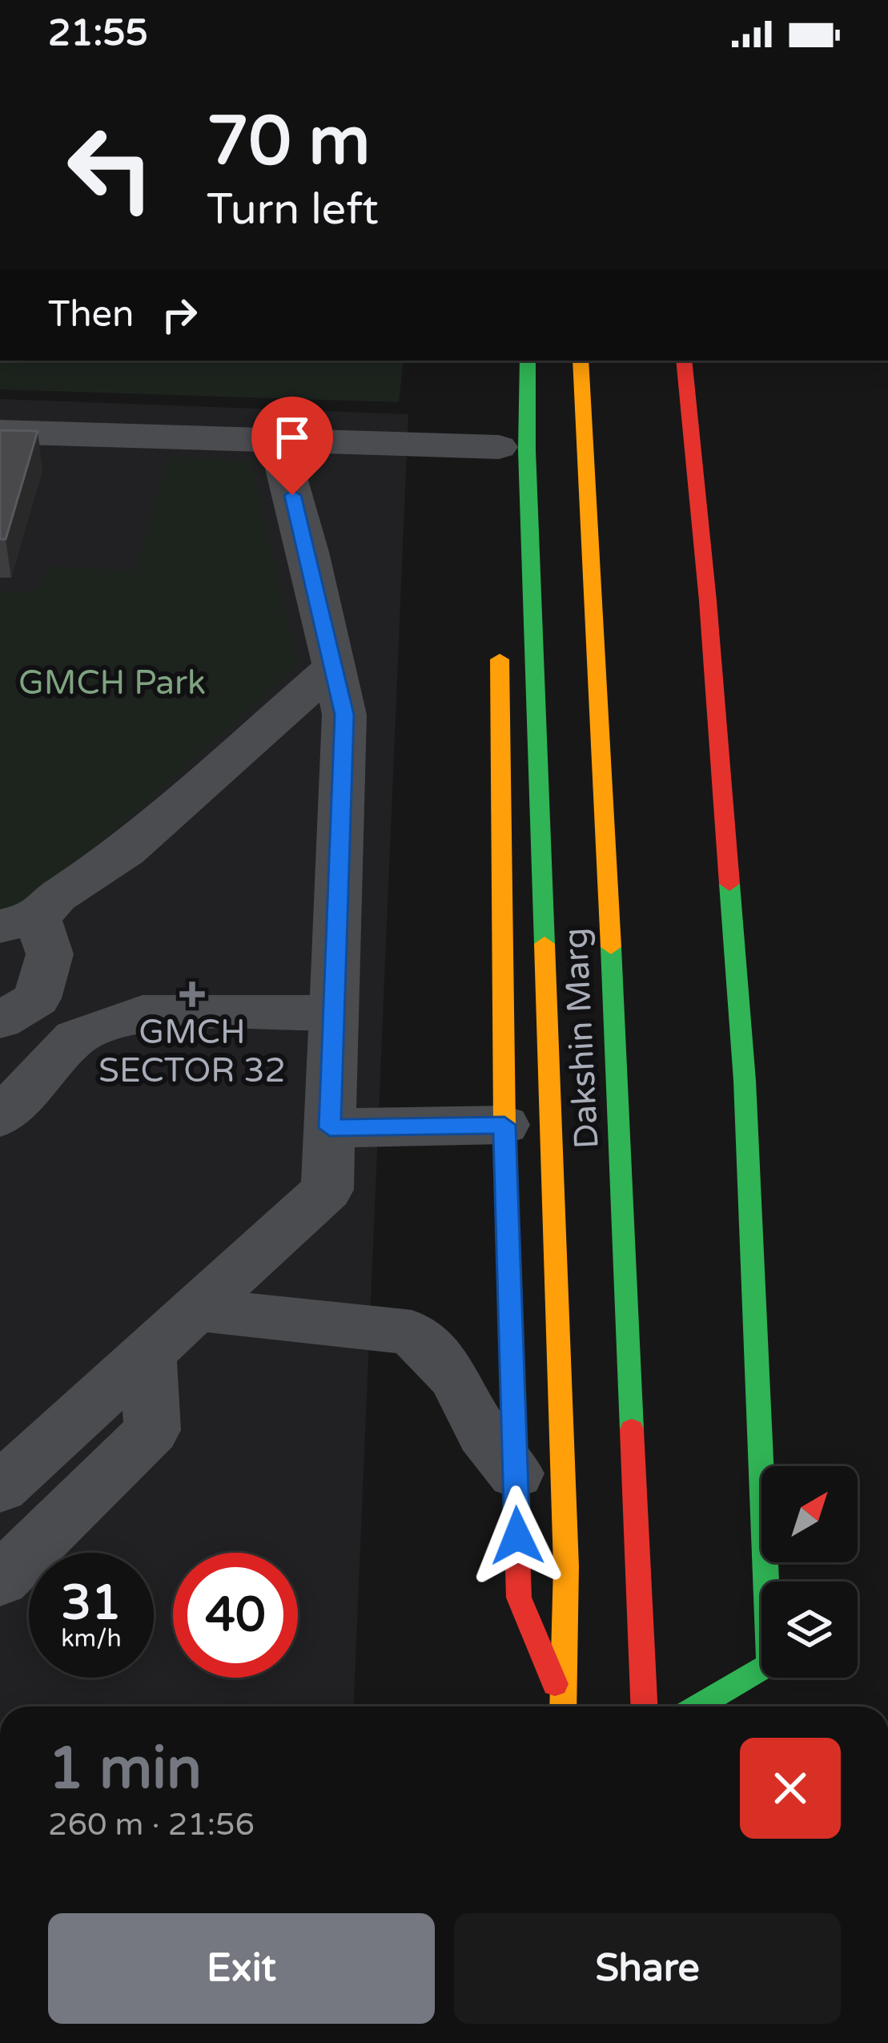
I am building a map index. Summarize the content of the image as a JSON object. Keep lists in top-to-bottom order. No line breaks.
{"streets":{"main road":["Dakshin Marg"]},"parks":["GMCH Park"],"places":{"health":["GMCH SECTOR 32"]},"north":"top right","page":{"status":"21:55","turn":["70 m","Turn left"],"then":"Then","speed":"31 km/h","limit":"40","heading":["1 min","260 m · 21:56"],"buttons":["Exit","Share"]}}
